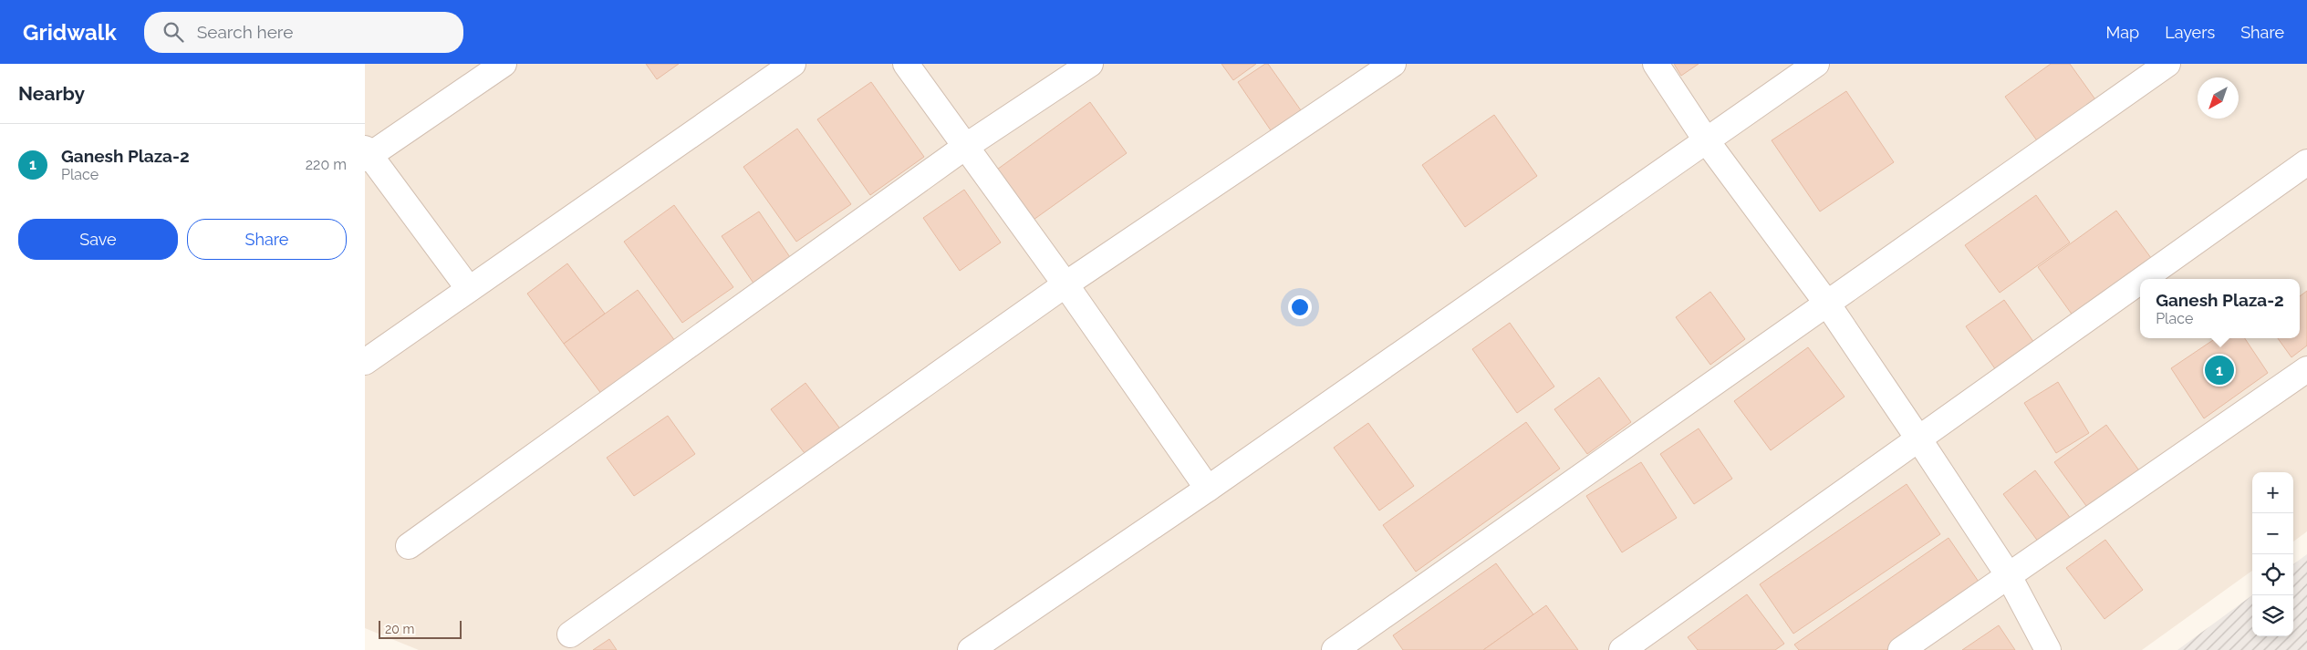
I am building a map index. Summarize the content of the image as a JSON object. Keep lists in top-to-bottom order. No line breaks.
{"scale_bar":"20 m","north":"bottom left","page":{"header":"Gridwalk","search":"Search here","nav":["Map","Layers","Share"],"heading":"Nearby","list":[{"mark":"1","name":"Ganesh Plaza-2","note":"Place","value":"220 m"}],"buttons":["Save","Share"],"popup":["Ganesh Plaza-2","Place"],"pins":"1","map_buttons":["+","−"],"scale":"20 m"}}
